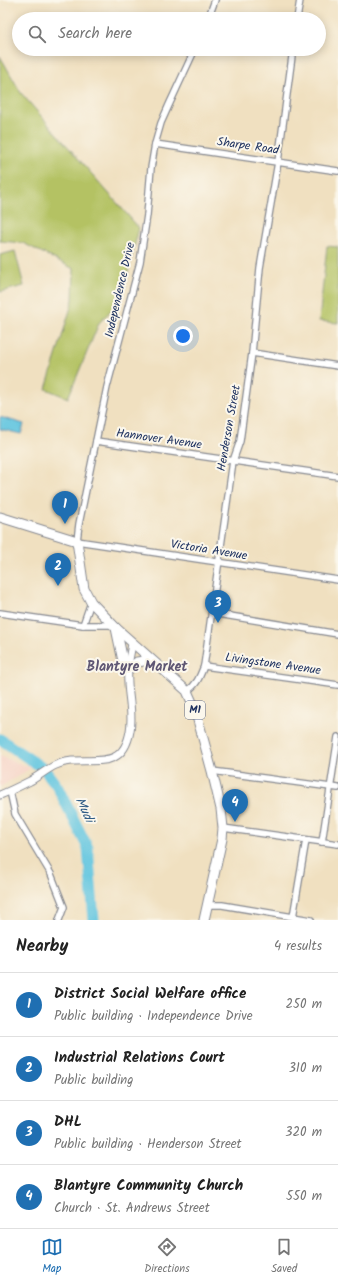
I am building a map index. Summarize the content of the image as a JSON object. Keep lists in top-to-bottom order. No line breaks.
{"streets":{"highway":["M1"],"street":["Sharpe Road","Independence Drive","Henderson Street","Hannover Avenue","Victoria Avenue","Livingstone Avenue"]},"crossings":[["Sharpe Road","Independence Drive"],["Sharpe Road","Henderson Street"],["Independence Drive","Hannover Avenue"],["Independence Drive","Victoria Avenue"],["Independence Drive","M1"],["Henderson Street","Hannover Avenue"],["Henderson Street","Victoria Avenue"],["Henderson Street","Livingstone Avenue"],["Henderson Street","M1"],["Victoria Avenue","M1"]],"districts":["Blantyre Market"],"water":["Mudi"],"page":{"search":"Search here","pins":["1","2","3","4"],"heading":["Nearby","4 results"],"list":[{"mark":"1","name":"District Social Welfare office","note":"Public building · Independence Drive","value":"250 m"},{"mark":"2","name":"Industrial Relations Court","note":"Public building","value":"310 m"},{"mark":"3","name":"DHL","note":"Public building · Henderson Street","value":"320 m"},{"mark":"4","name":"Blantyre Community Church","note":"Church · St. Andrews Street","value":"550 m"}],"nav":["Map","Directions","Saved"]}}
